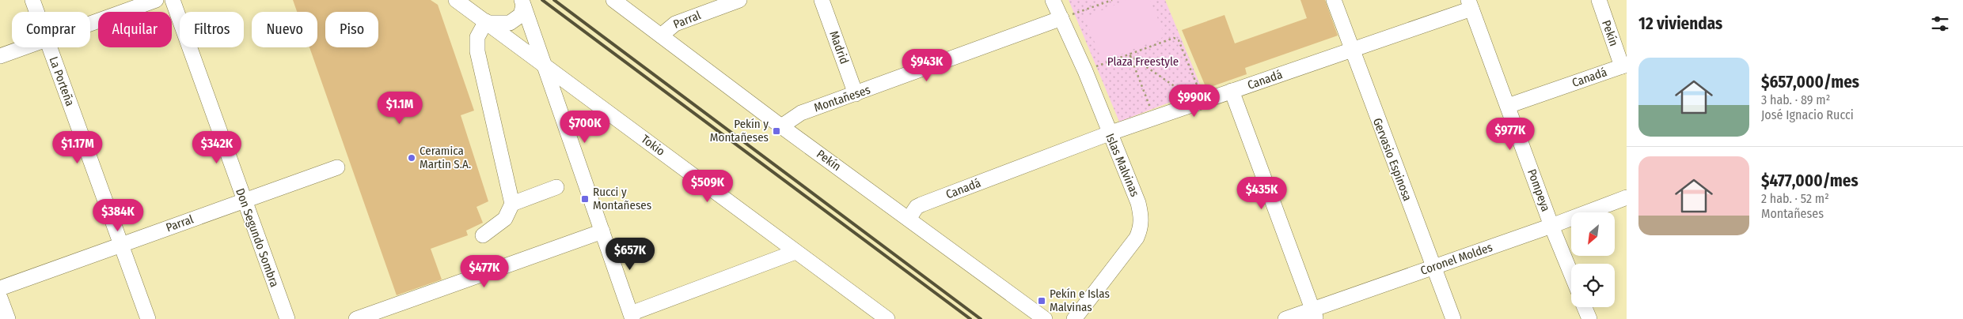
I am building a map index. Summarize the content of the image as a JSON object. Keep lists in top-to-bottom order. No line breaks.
{"streets":{"street":["Parral","Pekín","Madrid","Canadá","La Porteña","Montañeses","Tokio","Gervasio Espinosa","Islas Malvinas","Pompeya","Don Segundo Sombra","Coronel Moldes"]},"crossings":[["Parral","Pekín"],["Parral","La Porteña"],["Parral","Don Segundo Sombra"],["Pekín","Canadá"],["Pekín","Montañeses"],["Madrid","Montañeses"],["Canadá","Gervasio Espinosa"],["Canadá","Islas Malvinas"],["Canadá","Pompeya"],["Montañeses","Islas Malvinas"],["Gervasio Espinosa","Coronel Moldes"],["Pompeya","Coronel Moldes"]],"parks":["Plaza Freestyle"],"places":{"transit":["Pekín y Montañeses","Rucci y Montañeses","Pekín e Islas Malvinas"],"other":["Ceramica Martin S.A."]},"north":"bottom left","page":{"heading":"12 viviendas","chip":["Comprar","Alquilar","Filtros","Nuevo","Piso"],"list":[{"name":"$657,000/mes","note":"3 hab. · 89 m² · José Ignacio Rucci"},{"name":"$477,000/mes","note":"2 hab. · 52 m² · Montañeses"}],"price":["$943K","$990K","$1.1M","$700K","$977K","$1.17M","$342K","$509K","$435K","$384K","$657K","$477K"]}}
